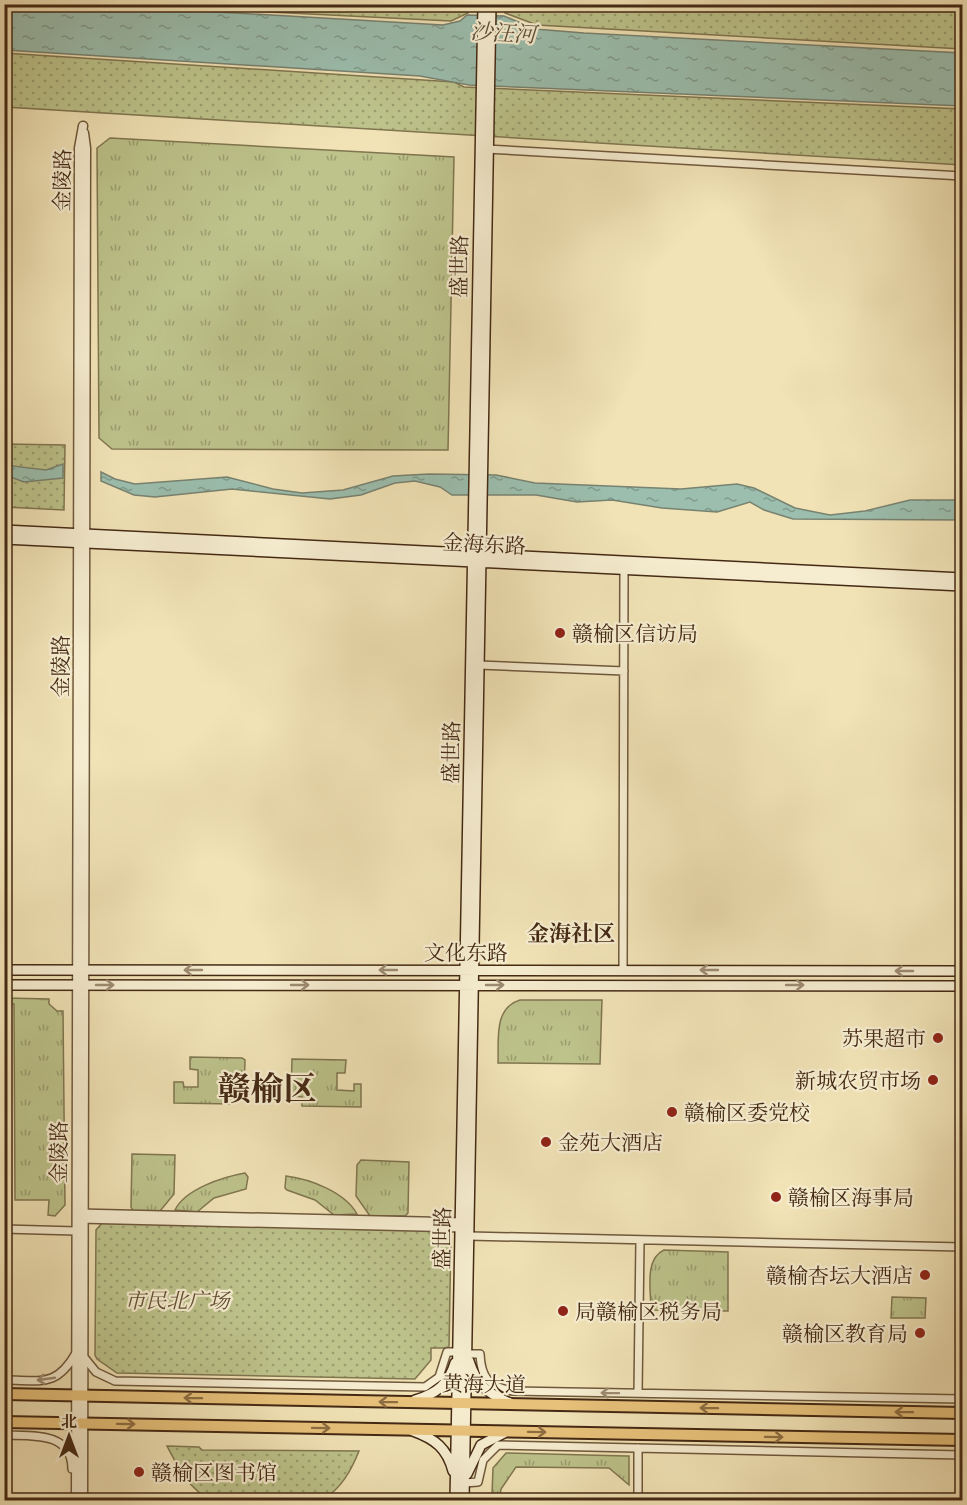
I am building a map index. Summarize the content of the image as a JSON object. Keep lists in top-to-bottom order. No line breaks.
{"streets":{"main road":["盛世路","金海东路","文化东路","黄海大道"],"street":["金陵路"]},"crossings":[["金陵路","金海东路"],["金陵路","文化东路"],["金陵路","黄海大道"],["盛世路","金海东路"],["盛世路","文化东路"],["盛世路","黄海大道"]],"districts":["金海社区","赣榆区"],"water":["沙汪河"],"parks":["市民北广场"],"places":["赣榆区信访局","苏果超市","新城农贸市场","赣榆区委党校","金苑大酒店","赣榆区海事局","赣榆杏坛大酒店","局赣榆区税务局","赣榆区教育局","赣榆区图书馆"],"north":"top"}
